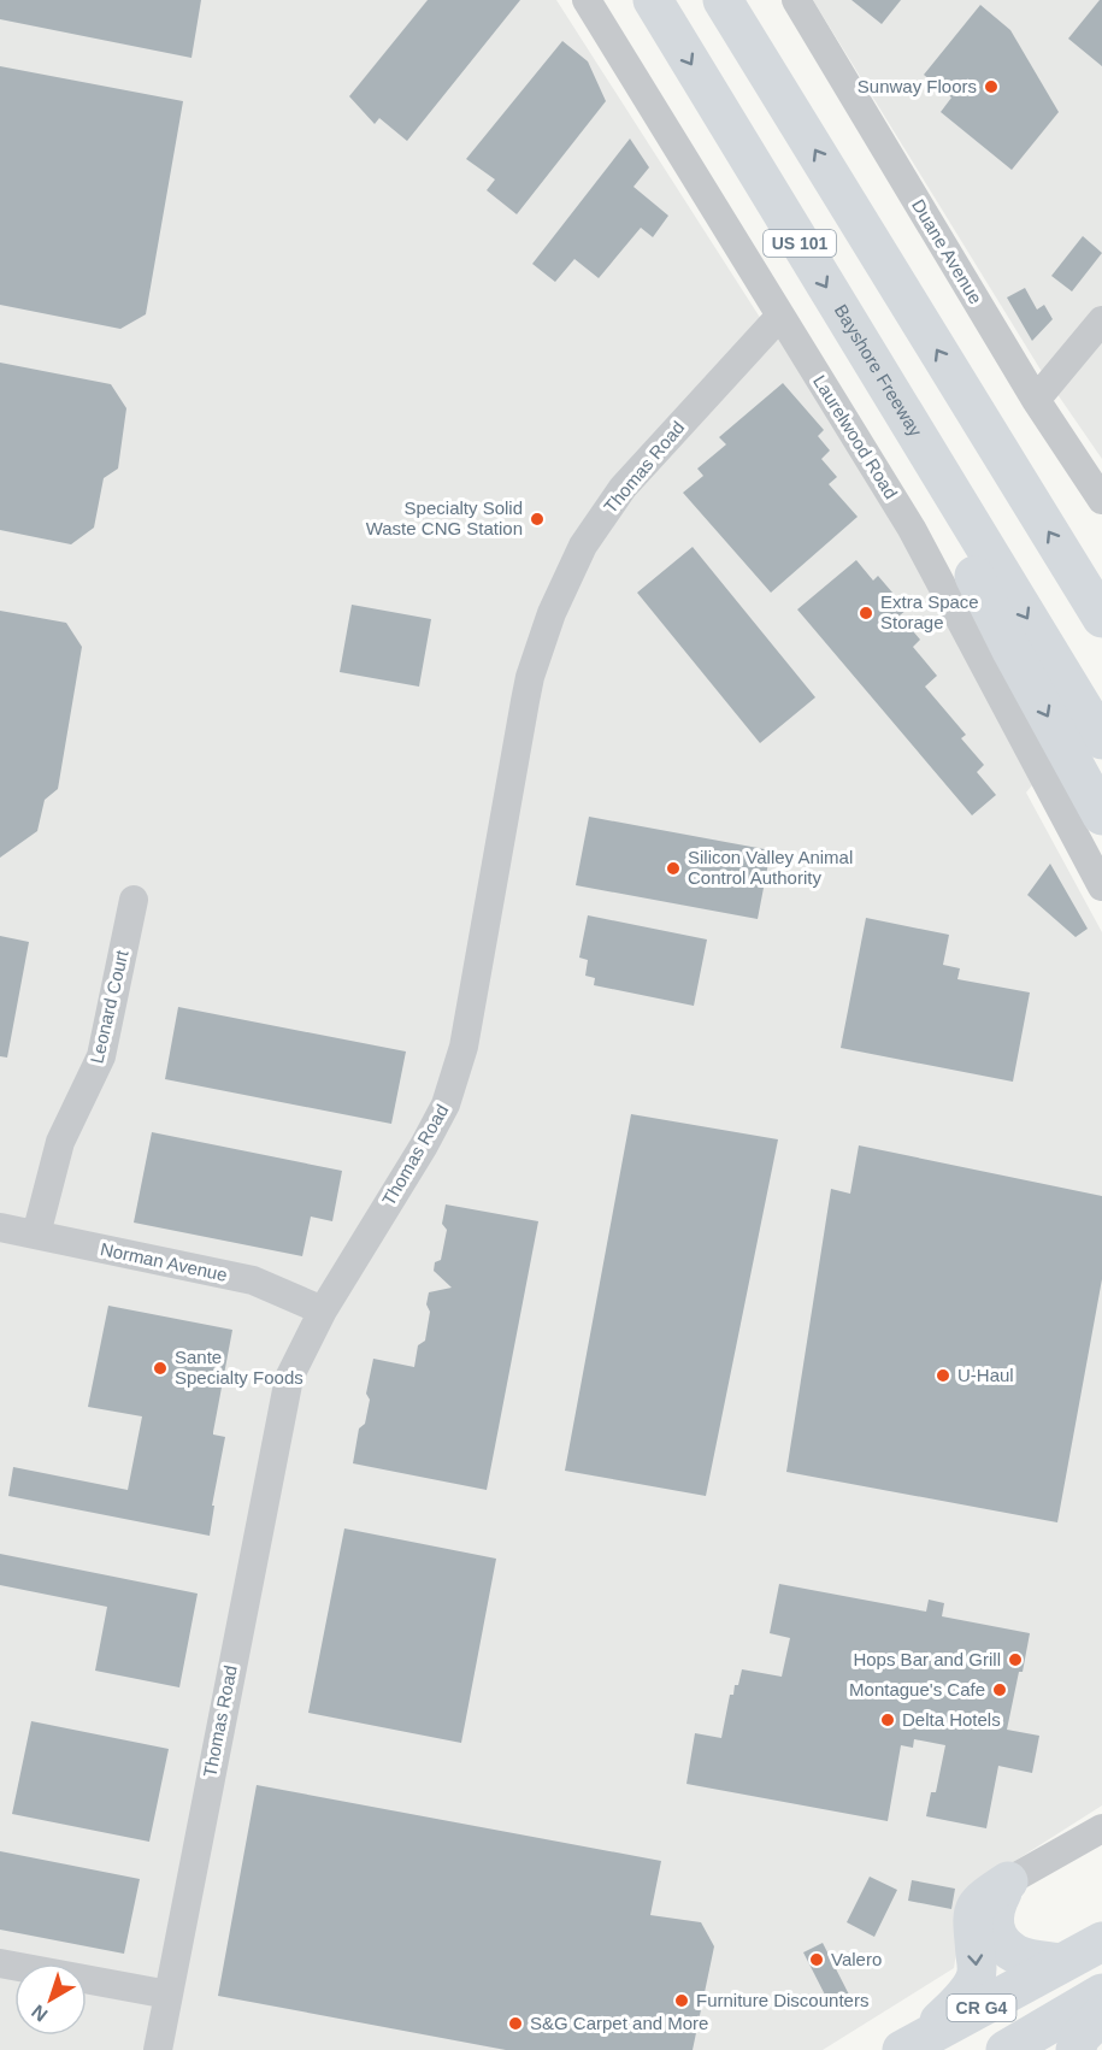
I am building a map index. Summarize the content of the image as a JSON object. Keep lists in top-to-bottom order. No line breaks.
{"streets":{"highway":["US 101","Bayshore Freeway","CR G4"],"street":["Duane Avenue","Laurelwood Road","Thomas Road","Leonard Court","Norman Avenue"]},"crossings":[["Laurelwood Road","Thomas Road"],["Thomas Road","Norman Avenue"],["Leonard Court","Norman Avenue"]],"places":["Sunway Floors","Specialty Solid Waste CNG Station","Extra Space Storage","Silicon Valley Animal Control Authority","Sante Specialty Foods","U-Haul","Hops Bar and Grill","Montague's Cafe","Delta Hotels","Valero","Furniture Discounters","S&G Carpet and More"],"north":"bottom left"}
